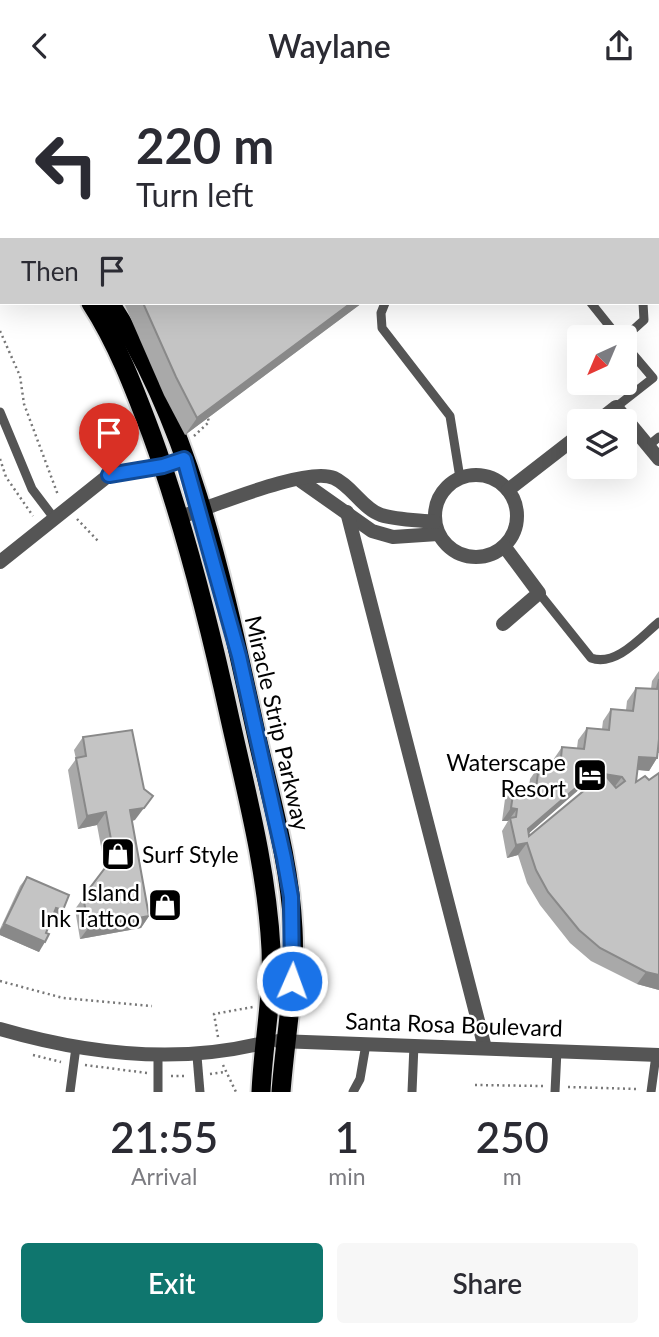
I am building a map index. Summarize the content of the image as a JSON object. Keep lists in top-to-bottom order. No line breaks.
{"streets":{"highway":["Miracle Strip Parkway"],"street":["Santa Rosa Boulevard"]},"crossings":[["Miracle Strip Parkway","Santa Rosa Boulevard"]],"places":{"hotel":["Waterscape Resort"],"shop":["Surf Style","Island Ink Tattoo"]},"north":"bottom left","page":{"header":"Waylane","turn":["220 m","Turn left"],"then":"Then","eta":["21:55","Arrival","1","min","250","m"],"buttons":["Exit","Share"]}}
